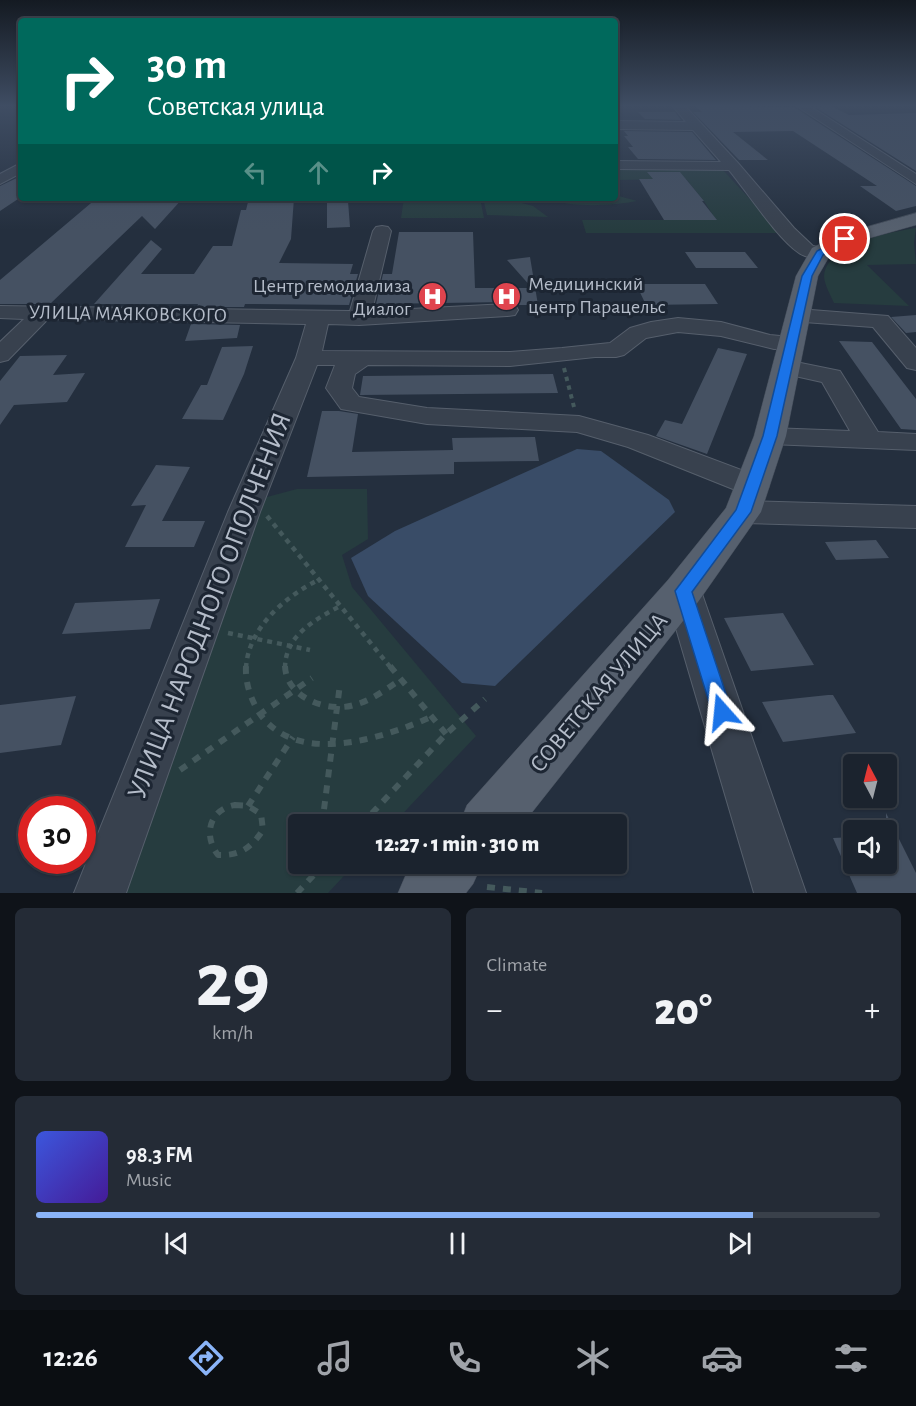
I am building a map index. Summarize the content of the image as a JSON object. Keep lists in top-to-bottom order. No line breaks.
{"streets":{"main road":["СОВЕТСКАЯ УЛИЦА"],"street":["УЛИЦА МАЯКОВСКОГО","УЛИЦА НАРОДНОГО ОПОЛЧЕНИЯ"]},"crossings":[["УЛИЦА МАЯКОВСКОГО","УЛИЦА НАРОДНОГО ОПОЛЧЕНИЯ"]],"places":{"hospital":["Медицинский центр Парацельс","Центр гемодиализа Диалог"]},"north":"top","page":{"turn":["30 m","Советская улица"],"limit":"30","trip":"12:27 · 1 min · 310 m","tile":[["29","km/h"],"Climate"],"heat":["−","20°","+"],"song":["98.3 FM","Music"],"tabs":"12:26"}}
